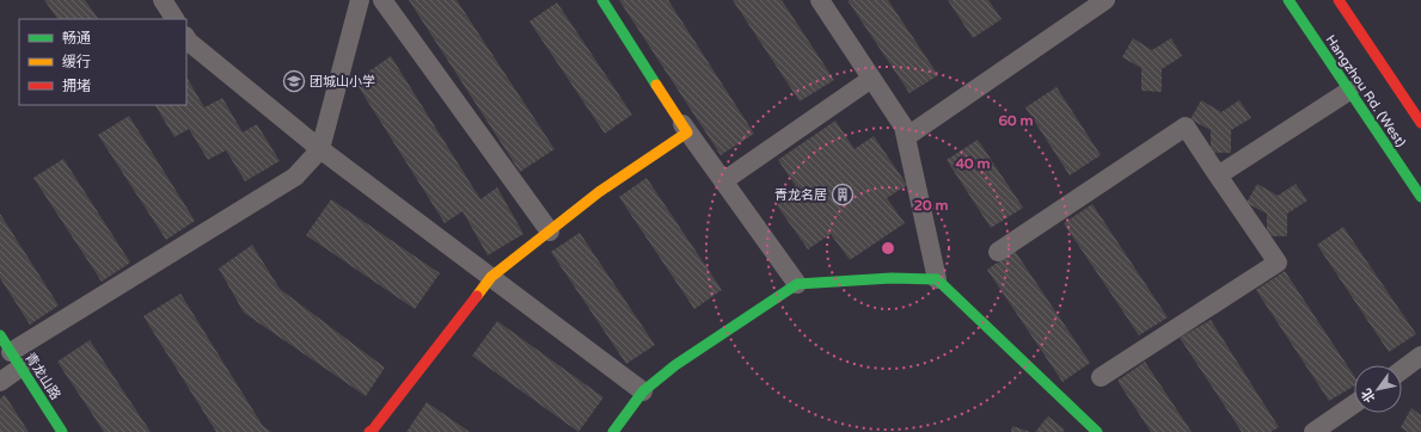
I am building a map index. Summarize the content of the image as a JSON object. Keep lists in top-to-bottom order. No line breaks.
{"streets":{"street":["Hangzhou Rd. (West)","青龙山路"]},"places":{"school or university":["团城山小学"],"building":["青龙名居"]},"legend":["畅通","缓行","拥堵"],"north":"bottom left","rings":["60 m","40 m","20 m"]}
